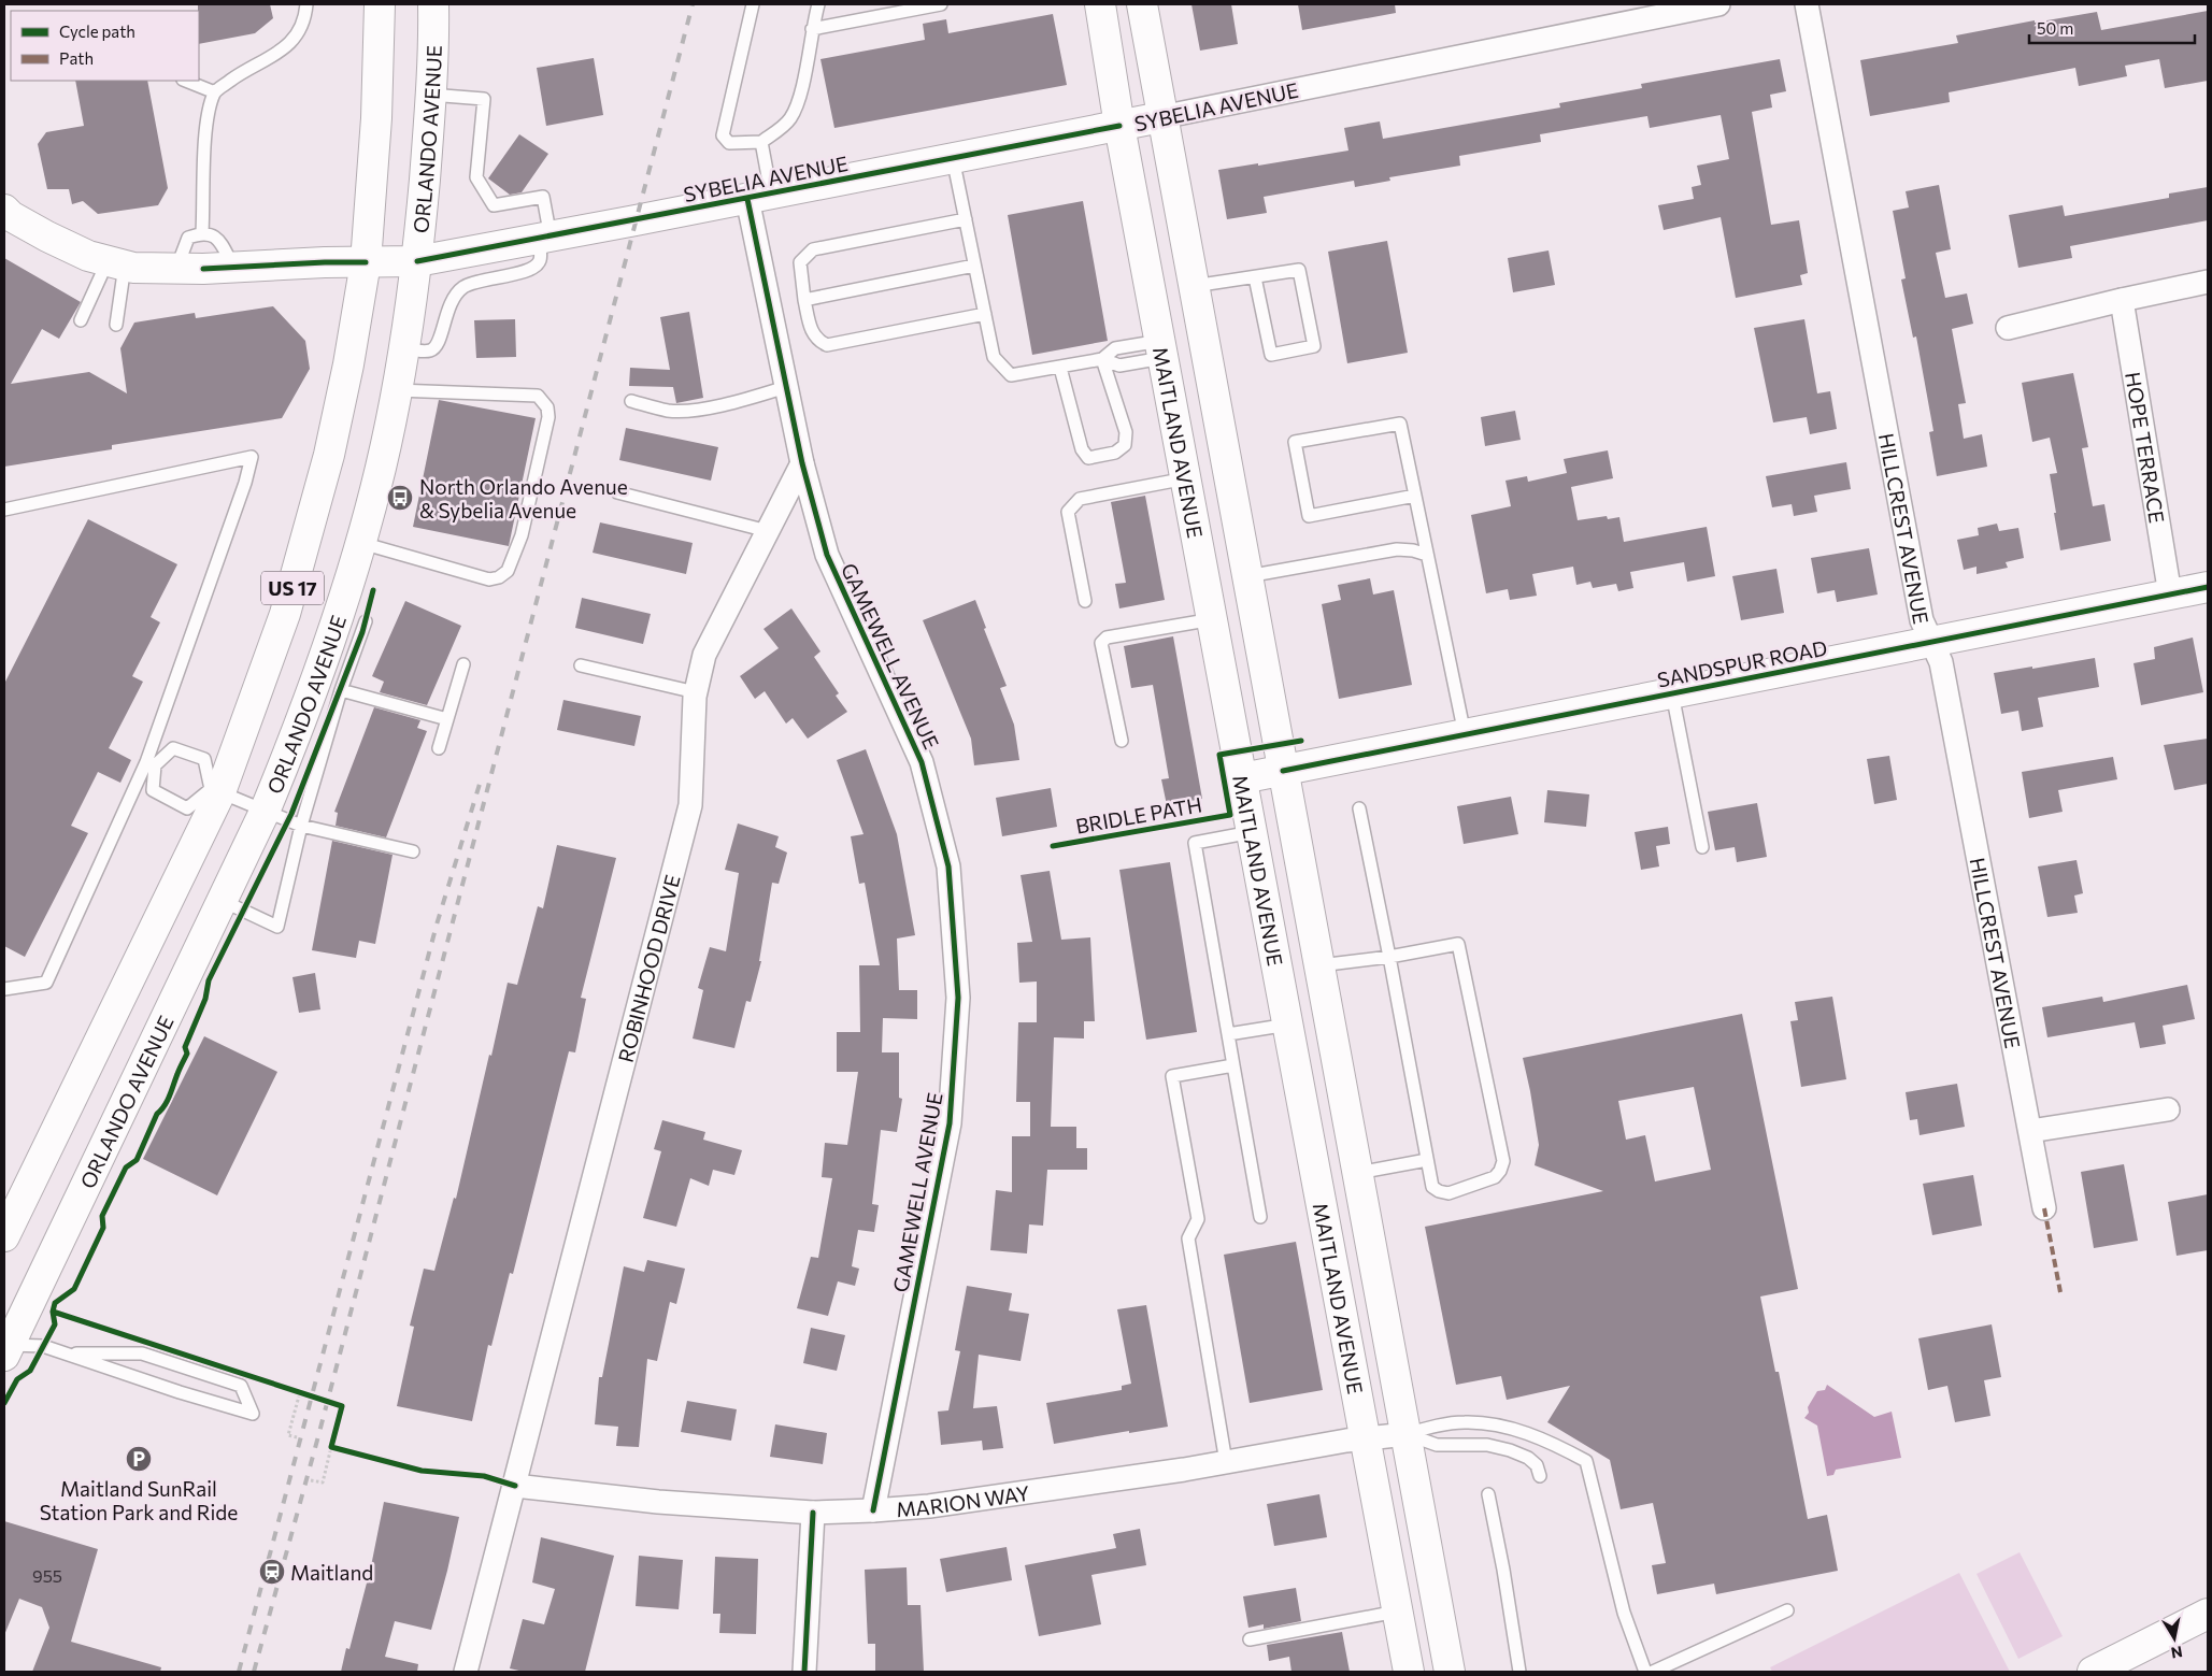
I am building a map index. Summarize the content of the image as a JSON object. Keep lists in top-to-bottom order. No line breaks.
{"streets":{"main road":["SYBELIA AVENUE","ORLANDO AVENUE","MAITLAND AVENUE","US 17","SANDSPUR ROAD"],"street":["HOPE TERRACE","HILLCREST AVENUE","GAMEWELL AVENUE","ROBINHOOD DRIVE","MARION WAY"],"cycle path":["BRIDLE PATH"]},"crossings":[["SYBELIA AVENUE","ORLANDO AVENUE"],["SYBELIA AVENUE","MAITLAND AVENUE"],["SYBELIA AVENUE","US 17"],["SYBELIA AVENUE","GAMEWELL AVENUE"],["MAITLAND AVENUE","SANDSPUR ROAD"],["MAITLAND AVENUE","MARION WAY"],["HOPE TERRACE","SANDSPUR ROAD"],["HILLCREST AVENUE","SANDSPUR ROAD"],["GAMEWELL AVENUE","ROBINHOOD DRIVE"],["GAMEWELL AVENUE","MARION WAY"],["ROBINHOOD DRIVE","MARION WAY"]],"places":{"bus stop":["North Orlando Avenue & Sybelia Avenue"],"parking":["Maitland SunRail Station Park and Ride"],"station":["Maitland"]},"house_numbers":["955"],"legend":["Cycle path","Path"],"scale_bar":"50 m","north":"bottom"}
